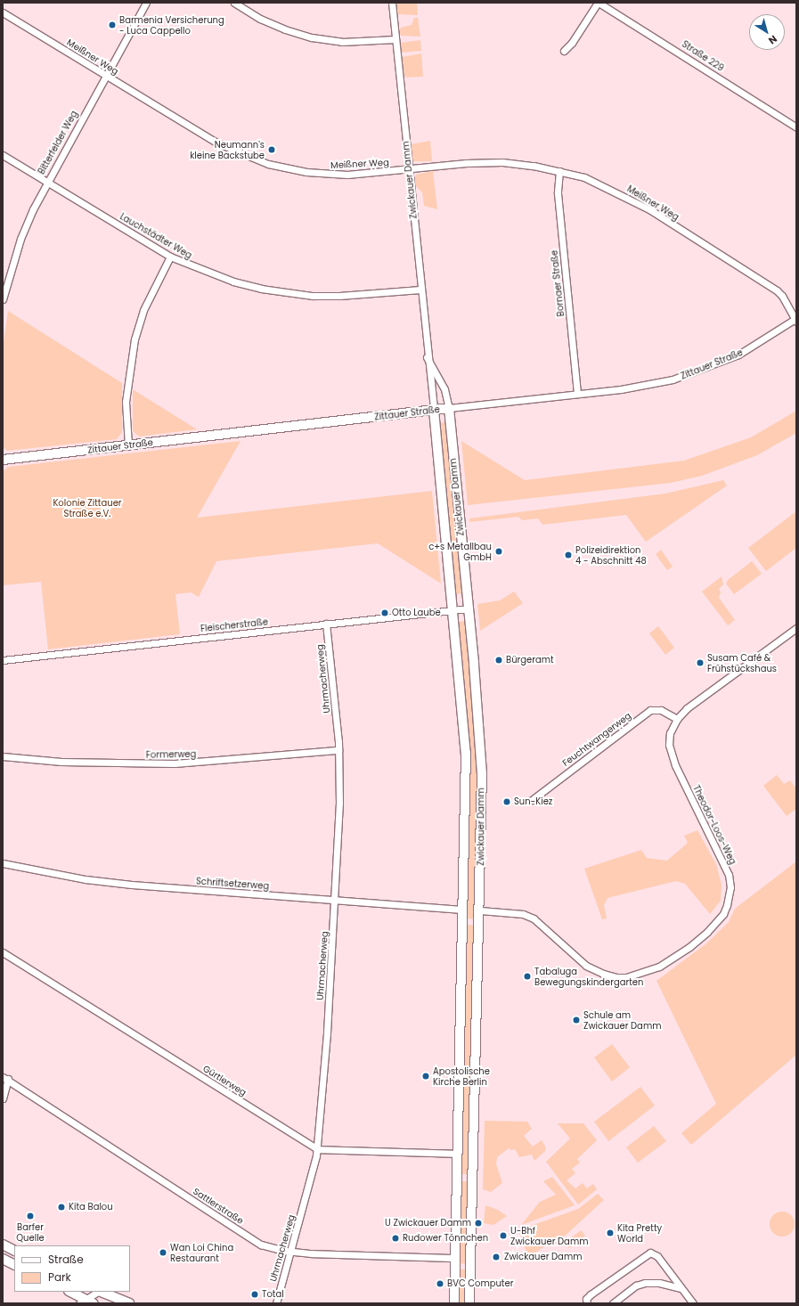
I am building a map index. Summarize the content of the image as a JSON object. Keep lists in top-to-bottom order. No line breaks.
{"streets":{"street":["Straße 229","Meißner Weg","Bitterfelder Weg","Zwickauer Damm","Lauchstädter Weg","Bornaer Straße","Zittauer Straße","Fleischerstraße","Uhrmacherweg","Feuchtwangerweg","Formerweg","Theodor-Loos-Weg","Schriftsetzerweg","Gürtlerweg","Sattlerstraße"]},"crossings":[["Meißner Weg","Bitterfelder Weg"],["Meißner Weg","Zwickauer Damm"],["Meißner Weg","Bornaer Straße"],["Meißner Weg","Zittauer Straße"],["Bitterfelder Weg","Lauchstädter Weg"],["Zwickauer Damm","Lauchstädter Weg"],["Zwickauer Damm","Zittauer Straße"],["Zwickauer Damm","Fleischerstraße"],["Zwickauer Damm","Theodor-Loos-Weg"],["Zwickauer Damm","Schriftsetzerweg"],["Zwickauer Damm","Sattlerstraße"],["Bornaer Straße","Zittauer Straße"],["Fleischerstraße","Uhrmacherweg"],["Uhrmacherweg","Formerweg"],["Uhrmacherweg","Schriftsetzerweg"],["Uhrmacherweg","Gürtlerweg"],["Uhrmacherweg","Sattlerstraße"],["Feuchtwangerweg","Theodor-Loos-Weg"]],"parks":["Kolonie Zittauer Straße e.V."],"places":["Barmenia Versicherung - Luca Cappello","Neumann's kleine Backstube","c+s Metallbau GmbH","Polizeidirektion 4 - Abschnitt 48","Otto Laube","Bürgeramt","Susam Café & Frühstückshaus","Sun-Kiez","Tabaluga Bewegungskindergarten","Schule am Zwickauer Damm","Apostolische Kirche Berlin","Kita Balou","Barfer Quelle","U Zwickauer Damm","Kita Pretty World","U-Bhf Zwickauer Damm","Rudower Tönnchen","Wan Loi China Restaurant","Zwickauer Damm","BVC Computer","Total"],"legend":["Straße","Park"],"north":"bottom right"}
